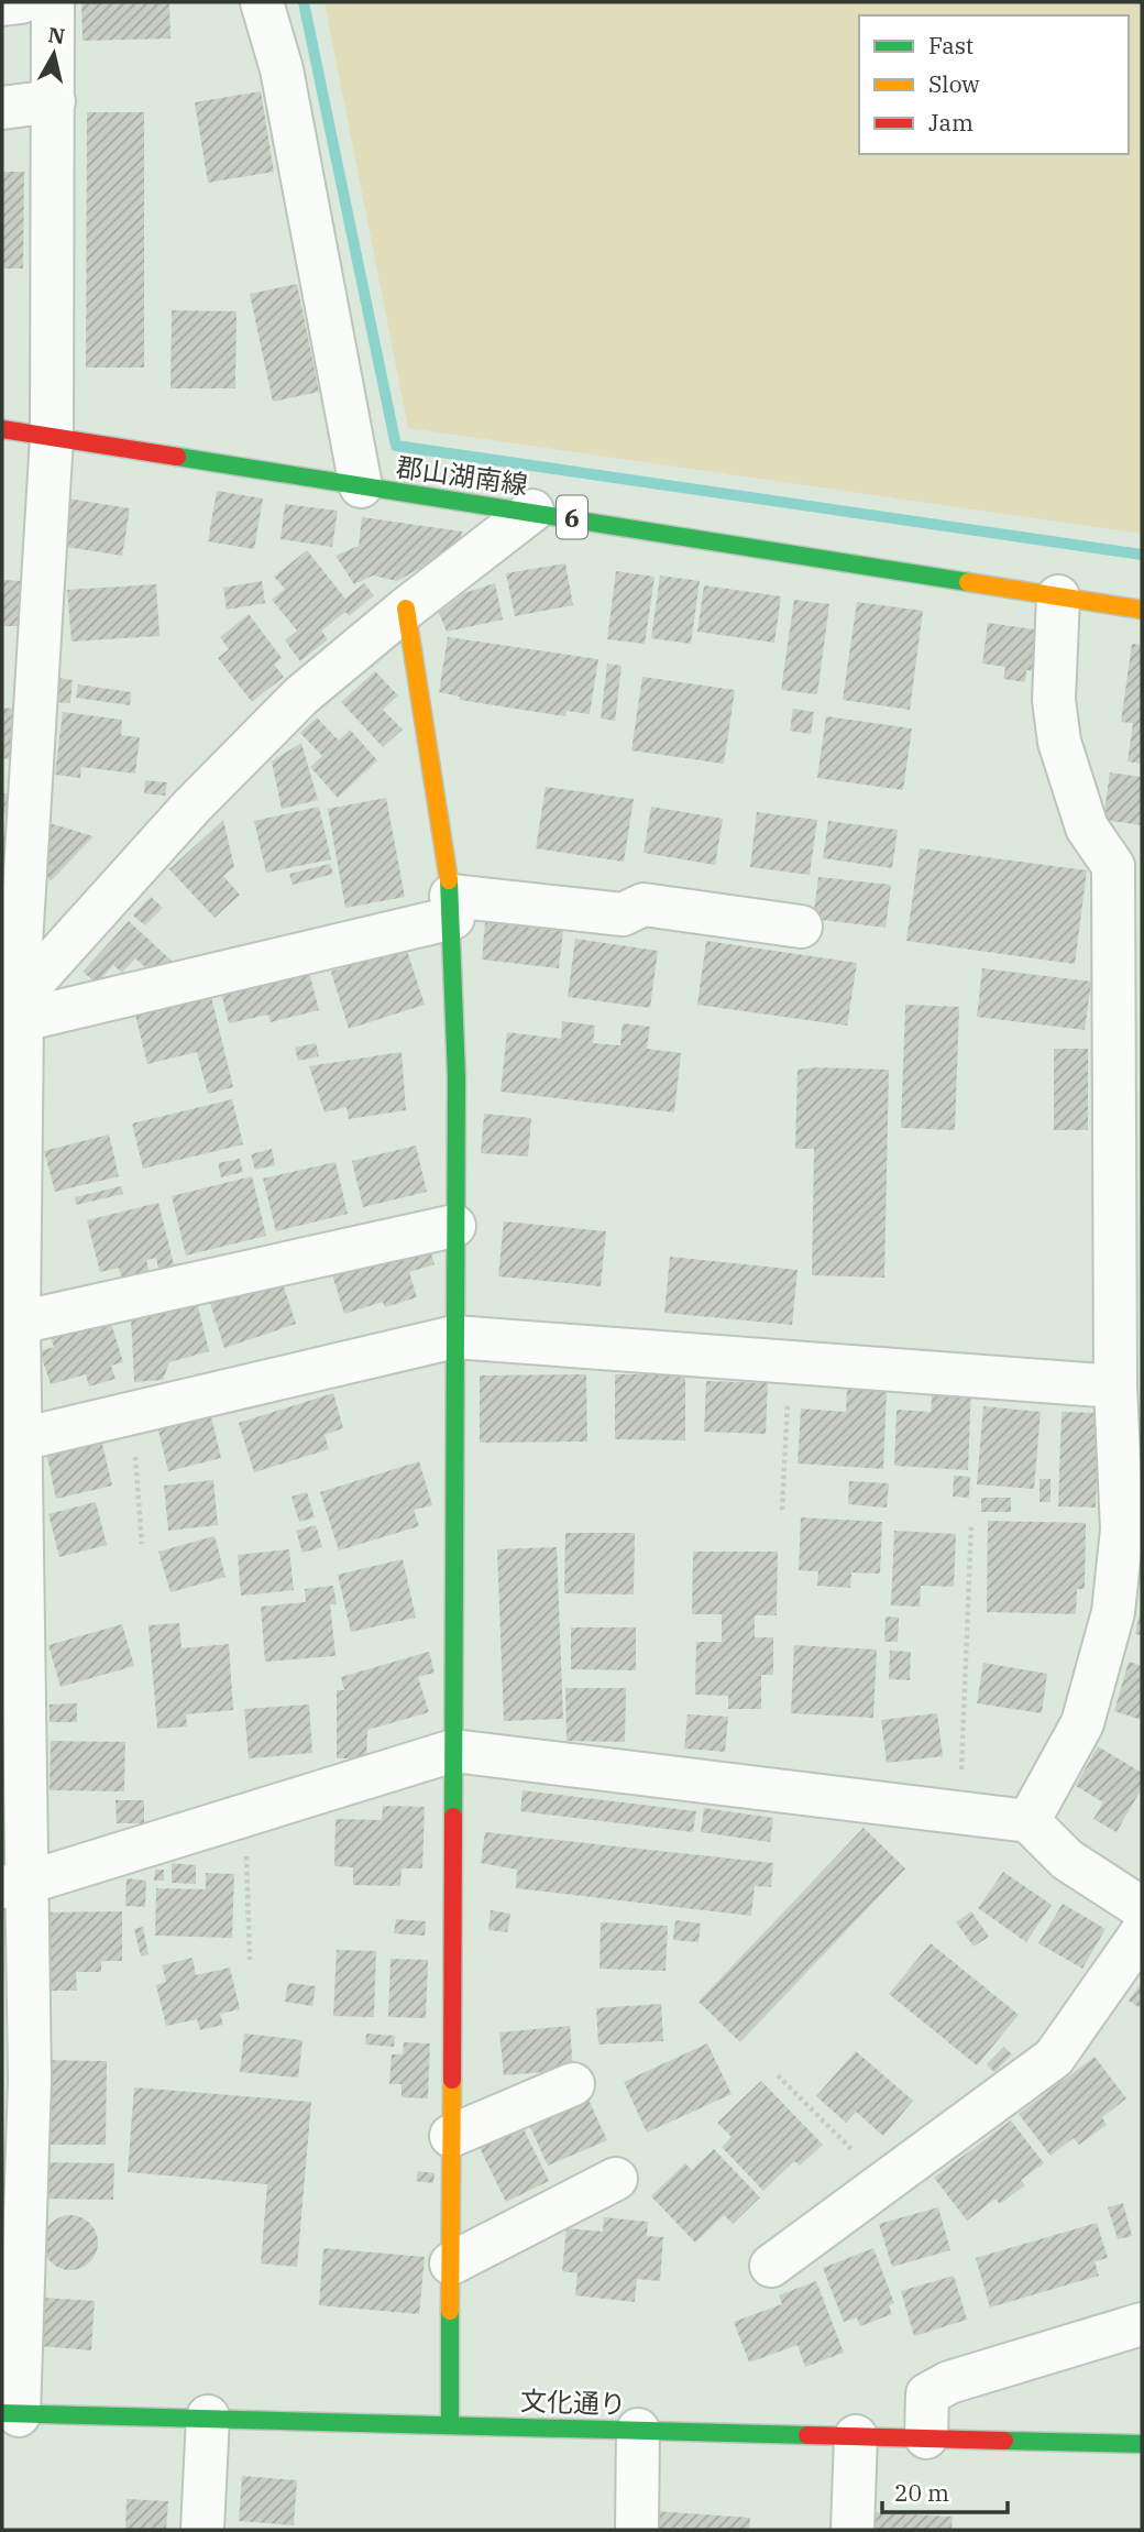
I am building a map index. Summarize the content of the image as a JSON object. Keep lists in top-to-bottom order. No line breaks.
{"streets":{"street":["郡山湖南線","6","文化通り"]},"legend":["Fast","Slow","Jam"],"scale_bar":"20 m","north":"top"}
